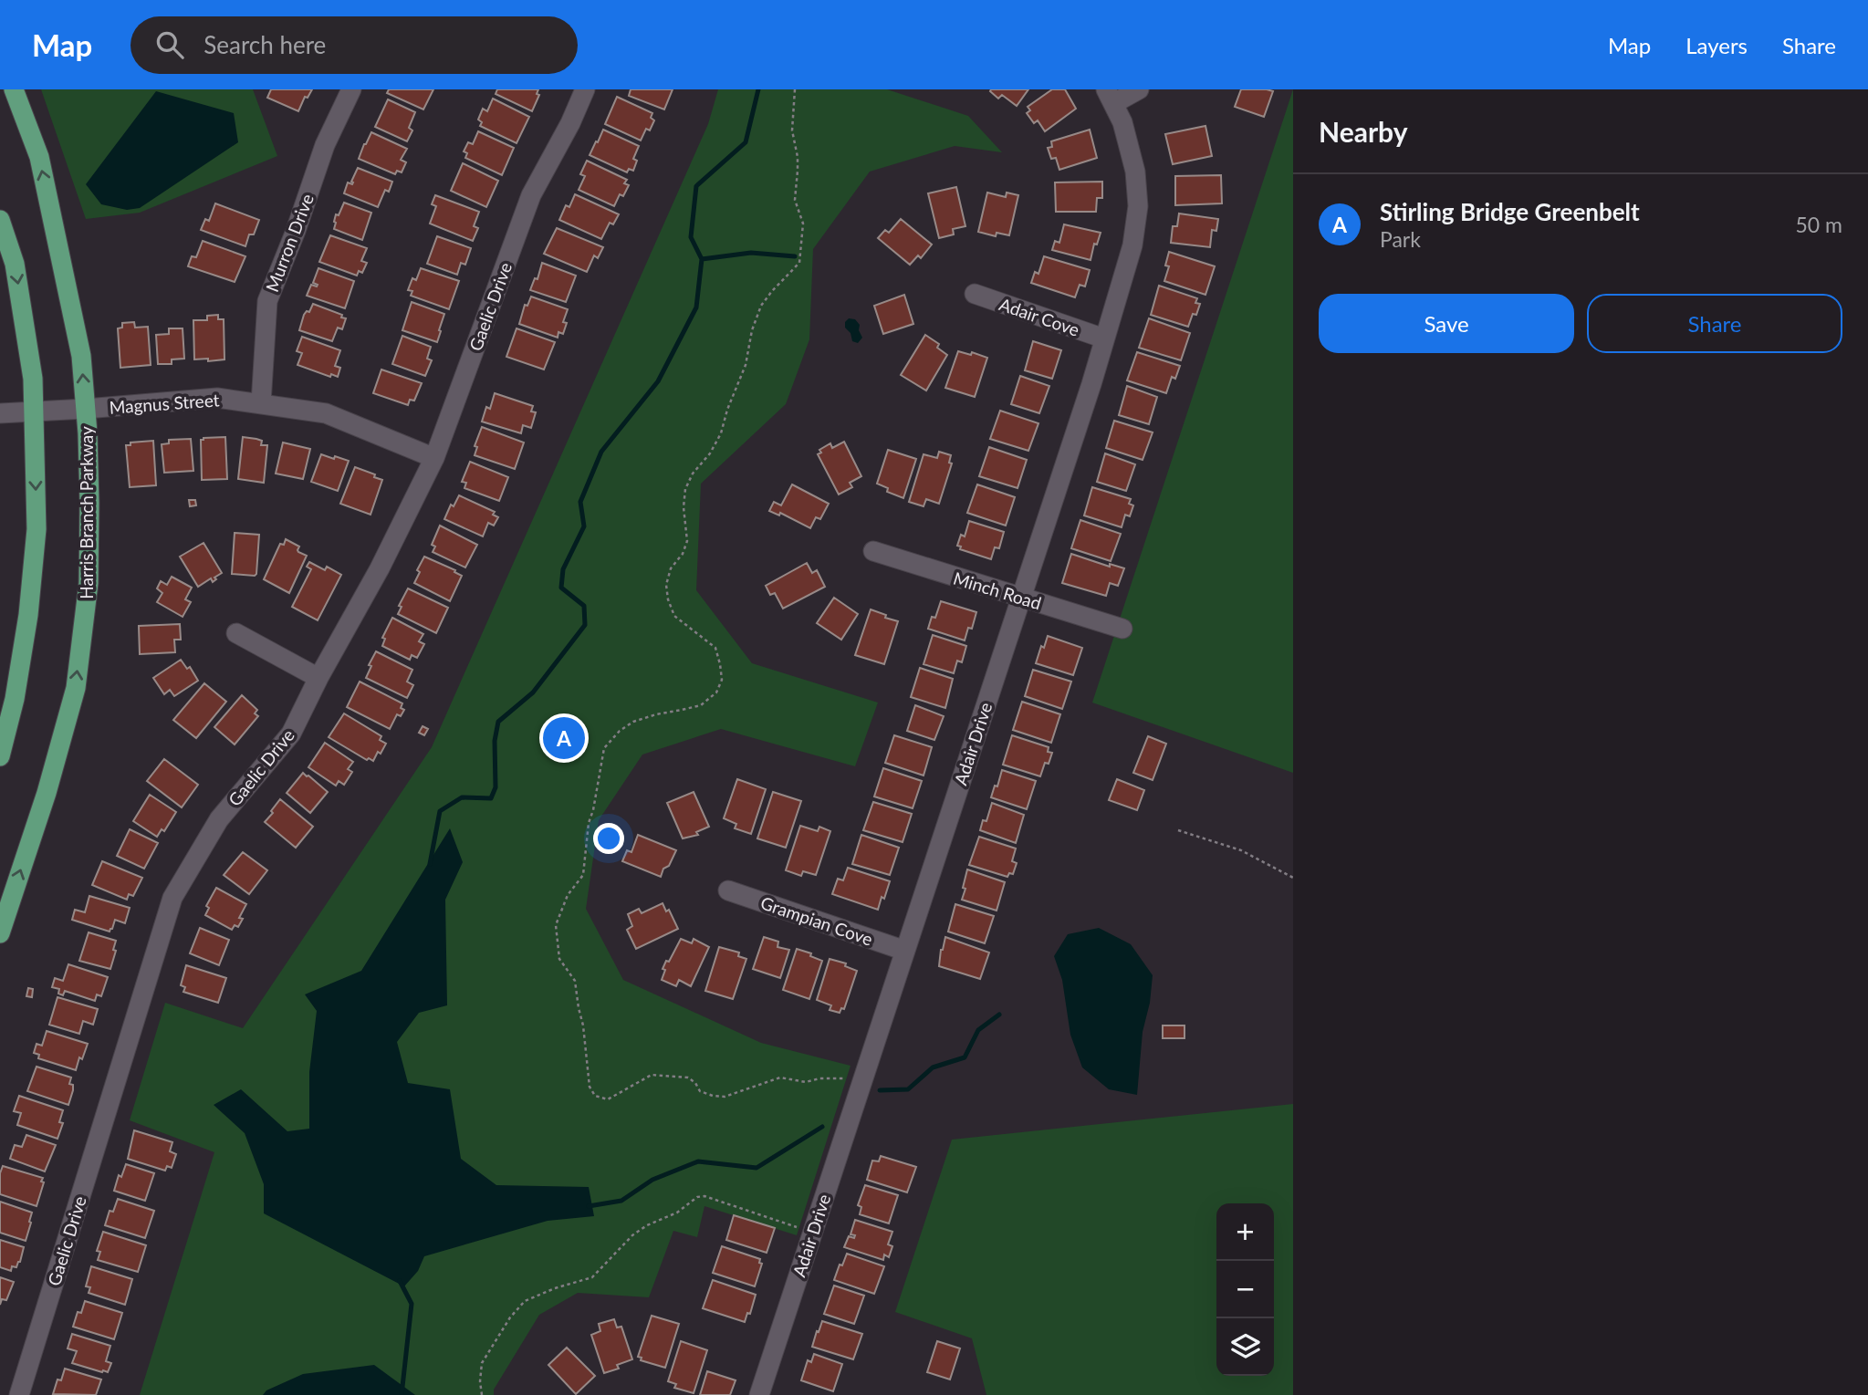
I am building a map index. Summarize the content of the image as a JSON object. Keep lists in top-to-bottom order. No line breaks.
{"streets":{"main road":["Harris Branch Parkway"],"street":["Murron Drive","Gaelic Drive","Adair Cove","Magnus Street","Minch Road","Adair Drive","Grampian Cove"]},"crossings":[["Murron Drive","Magnus Street"],["Gaelic Drive","Magnus Street"],["Adair Cove","Adair Drive"],["Magnus Street","Harris Branch Parkway"],["Minch Road","Adair Drive"],["Adair Drive","Grampian Cove"]],"page":{"header":"Map","search":"Search here","nav":["Map","Layers","Share"],"heading":"Nearby","list":[{"mark":"A","name":"Stirling Bridge Greenbelt","note":"Park","value":"50 m"}],"buttons":["Save","Share"],"pins":"A","map_buttons":["+","−"]}}
